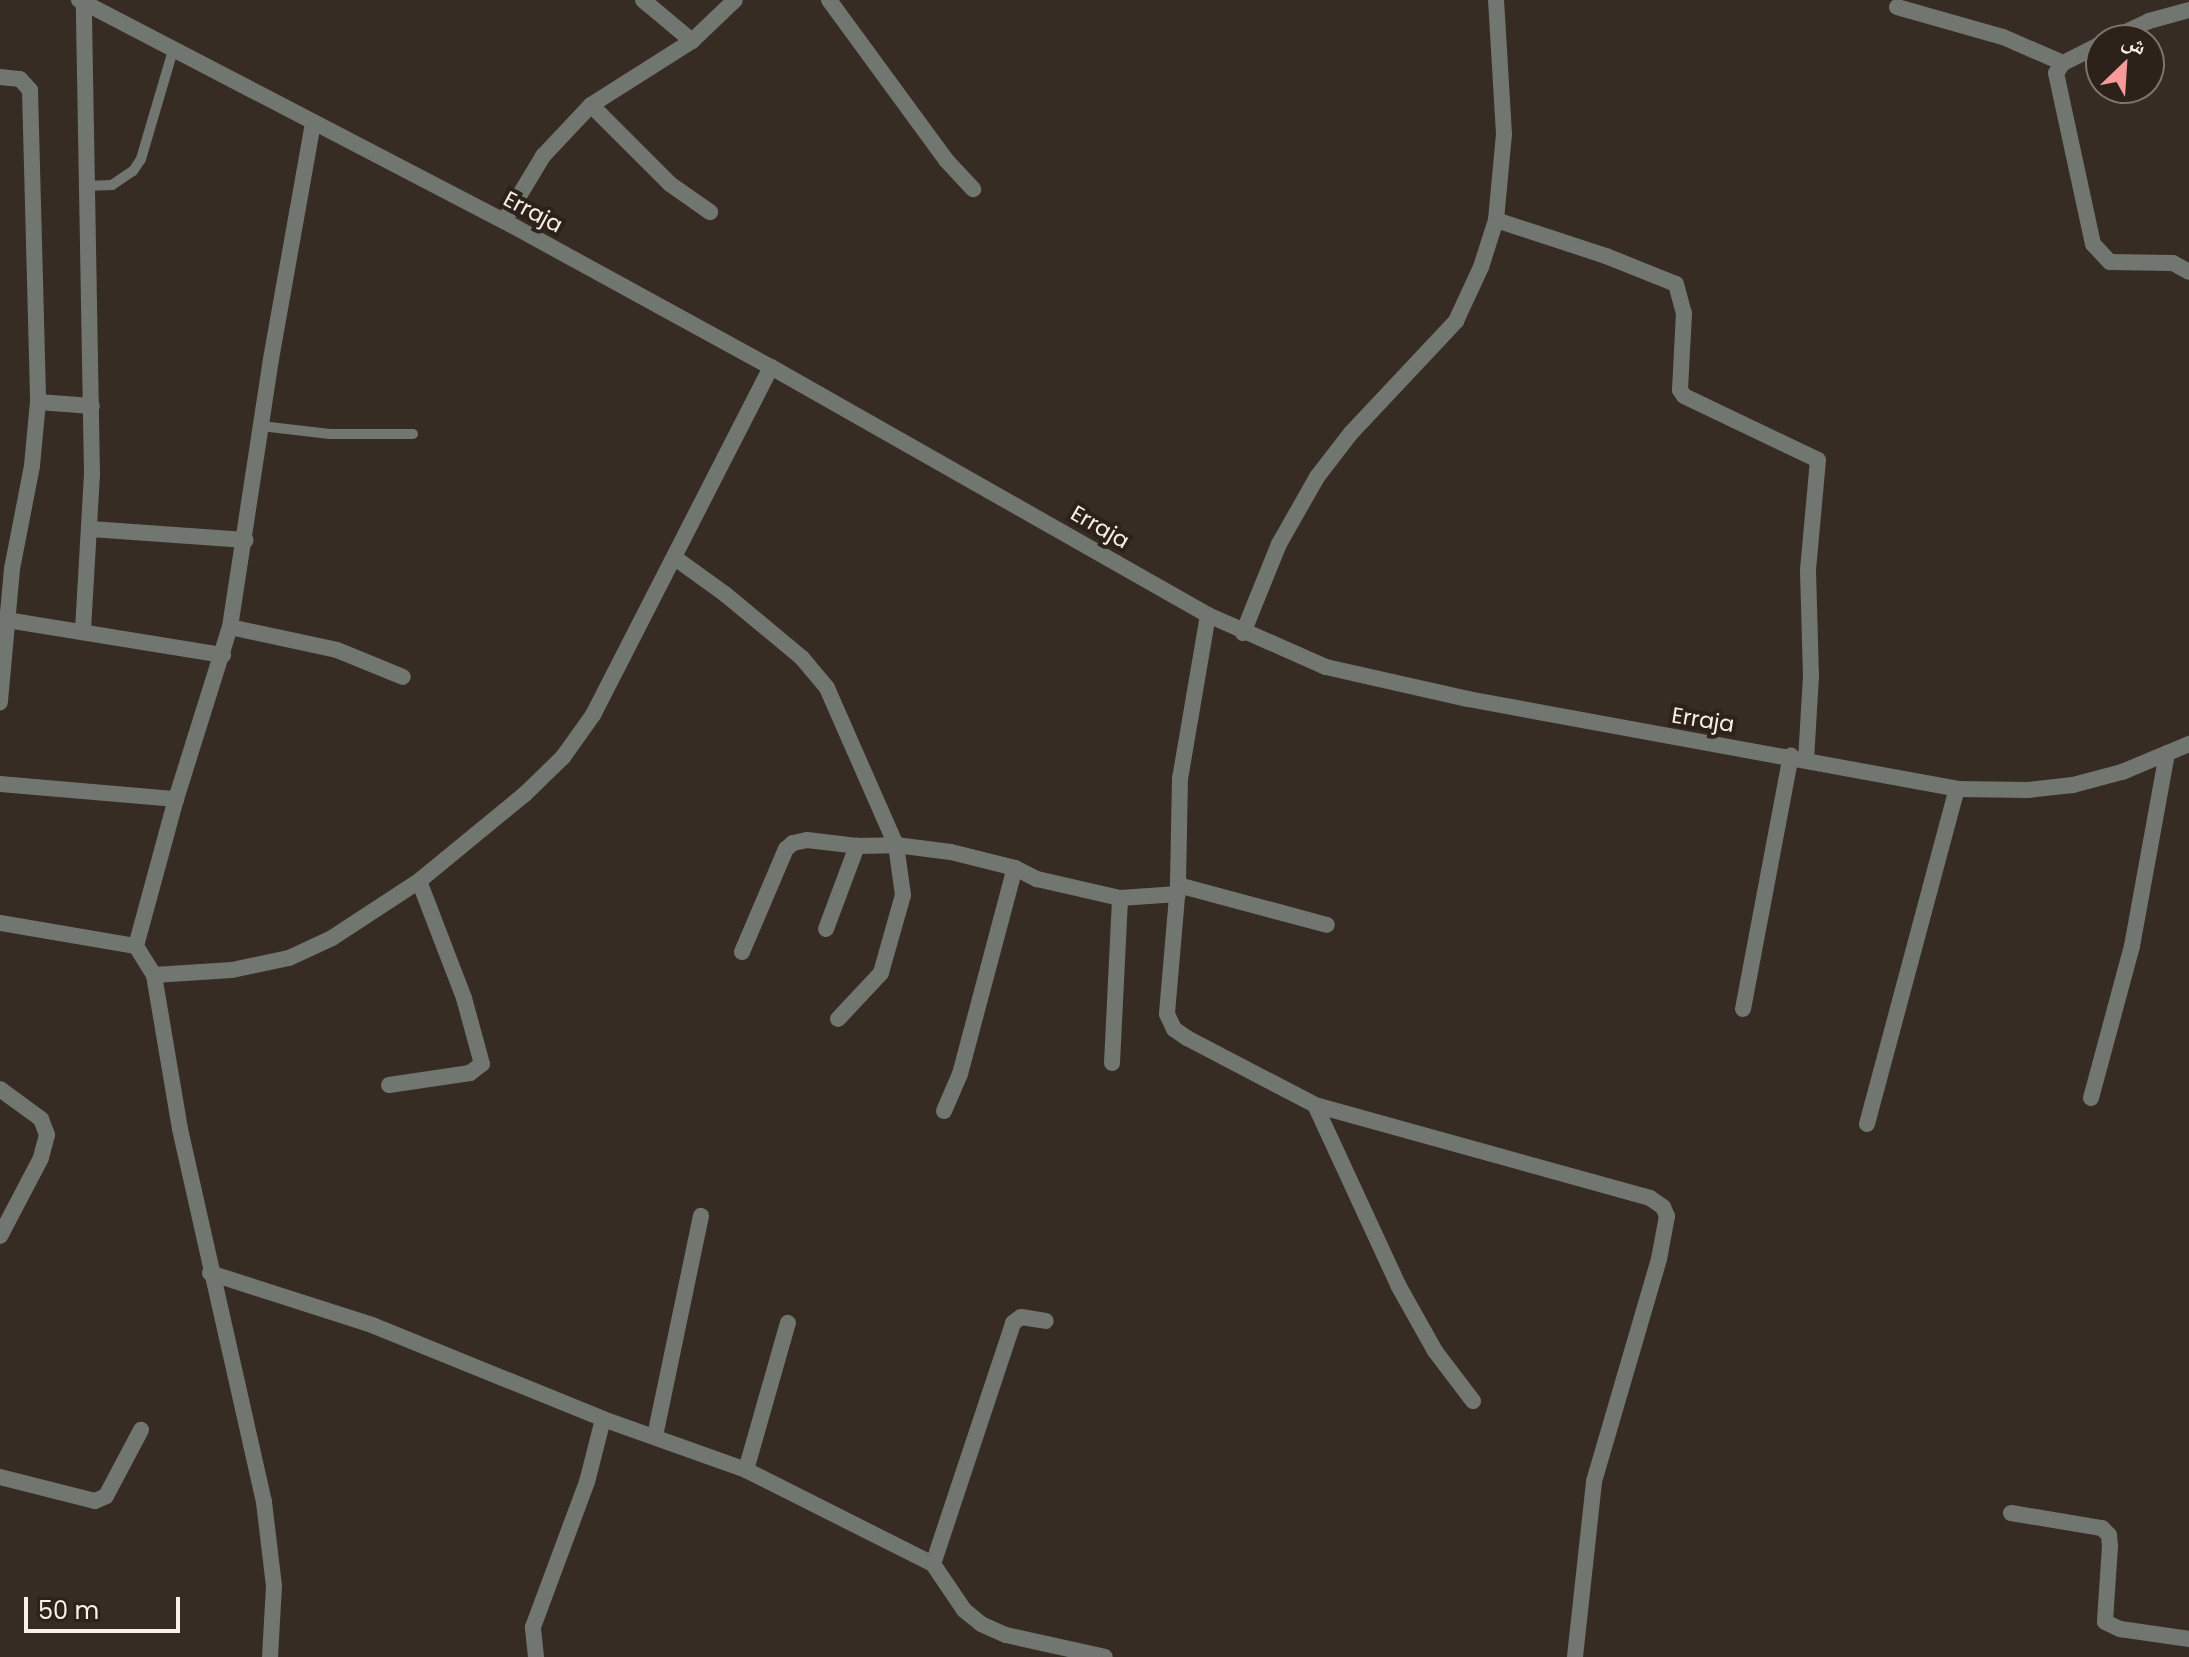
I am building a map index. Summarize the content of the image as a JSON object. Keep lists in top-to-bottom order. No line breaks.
{"streets":{"street":["Erraja"]},"scale_bar":"50 m","north":"top right"}
